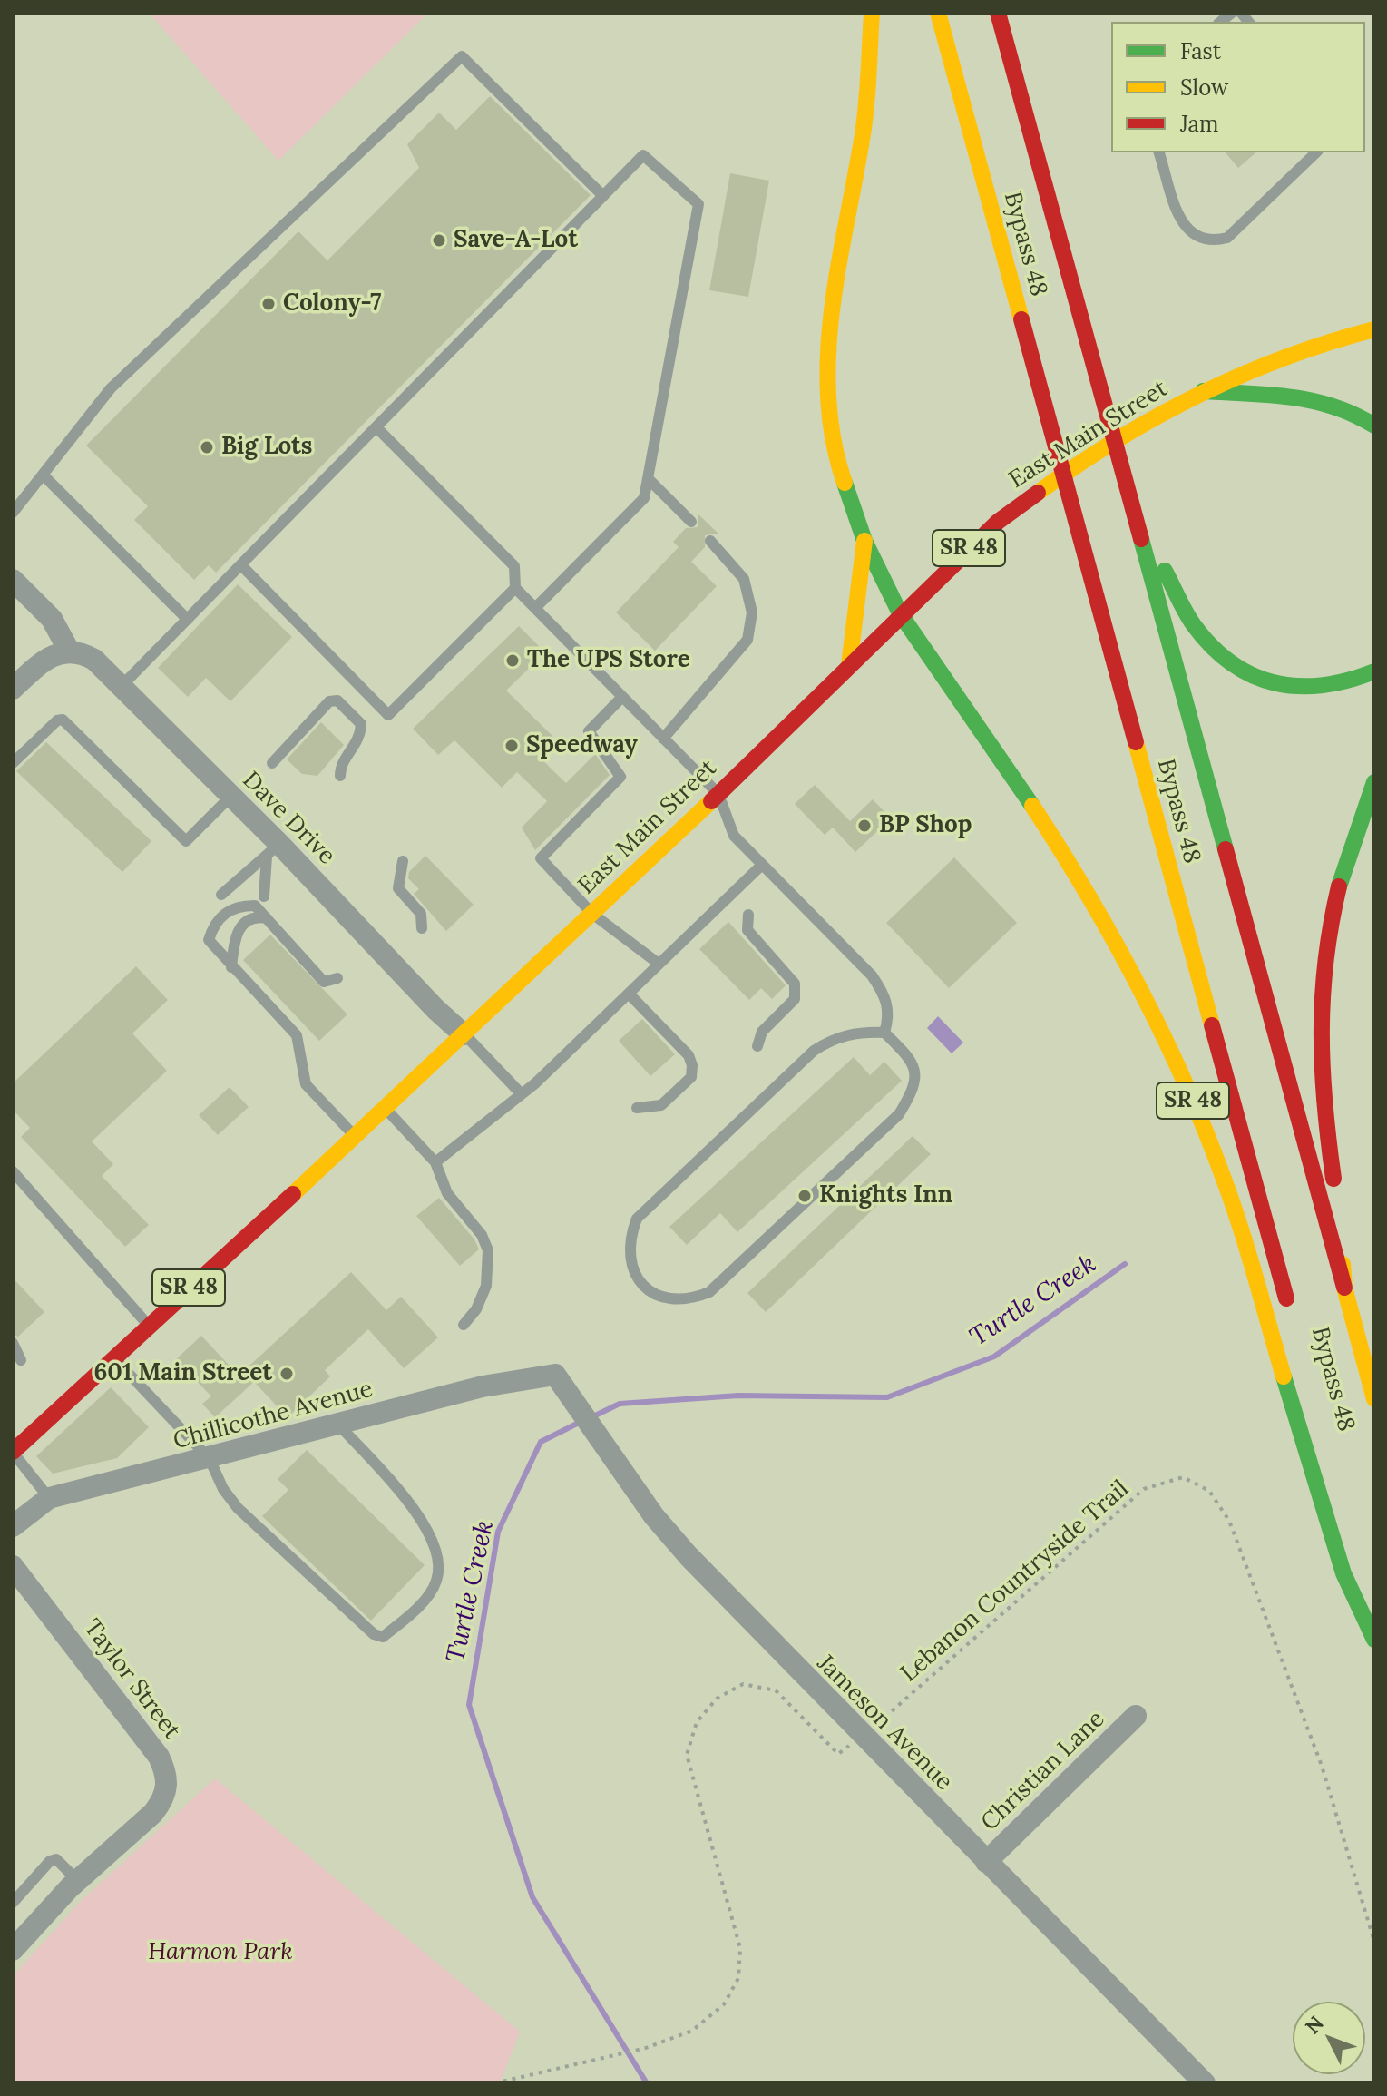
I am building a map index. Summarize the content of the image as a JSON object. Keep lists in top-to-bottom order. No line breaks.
{"streets":{"main road":["Bypass 48","East Main Street","SR 48"],"street":["Dave Drive","Chillicothe Avenue","Taylor Street","Jameson Avenue","Christian Lane"],"path":["Lebanon Countryside Trail"]},"crossings":[["East Main Street","SR 48"],["East Main Street","Dave Drive"],["Chillicothe Avenue","Jameson Avenue"],["Lebanon Countryside Trail","Jameson Avenue"],["Jameson Avenue","Christian Lane"]],"water":["Turtle Creek"],"parks":["Harmon Park"],"places":["Save-A-Lot","Colony-7","Big Lots","The UPS Store","Speedway","BP Shop","Knights Inn","601 Main Street"],"legend":["Fast","Slow","Jam"],"north":"top left"}
